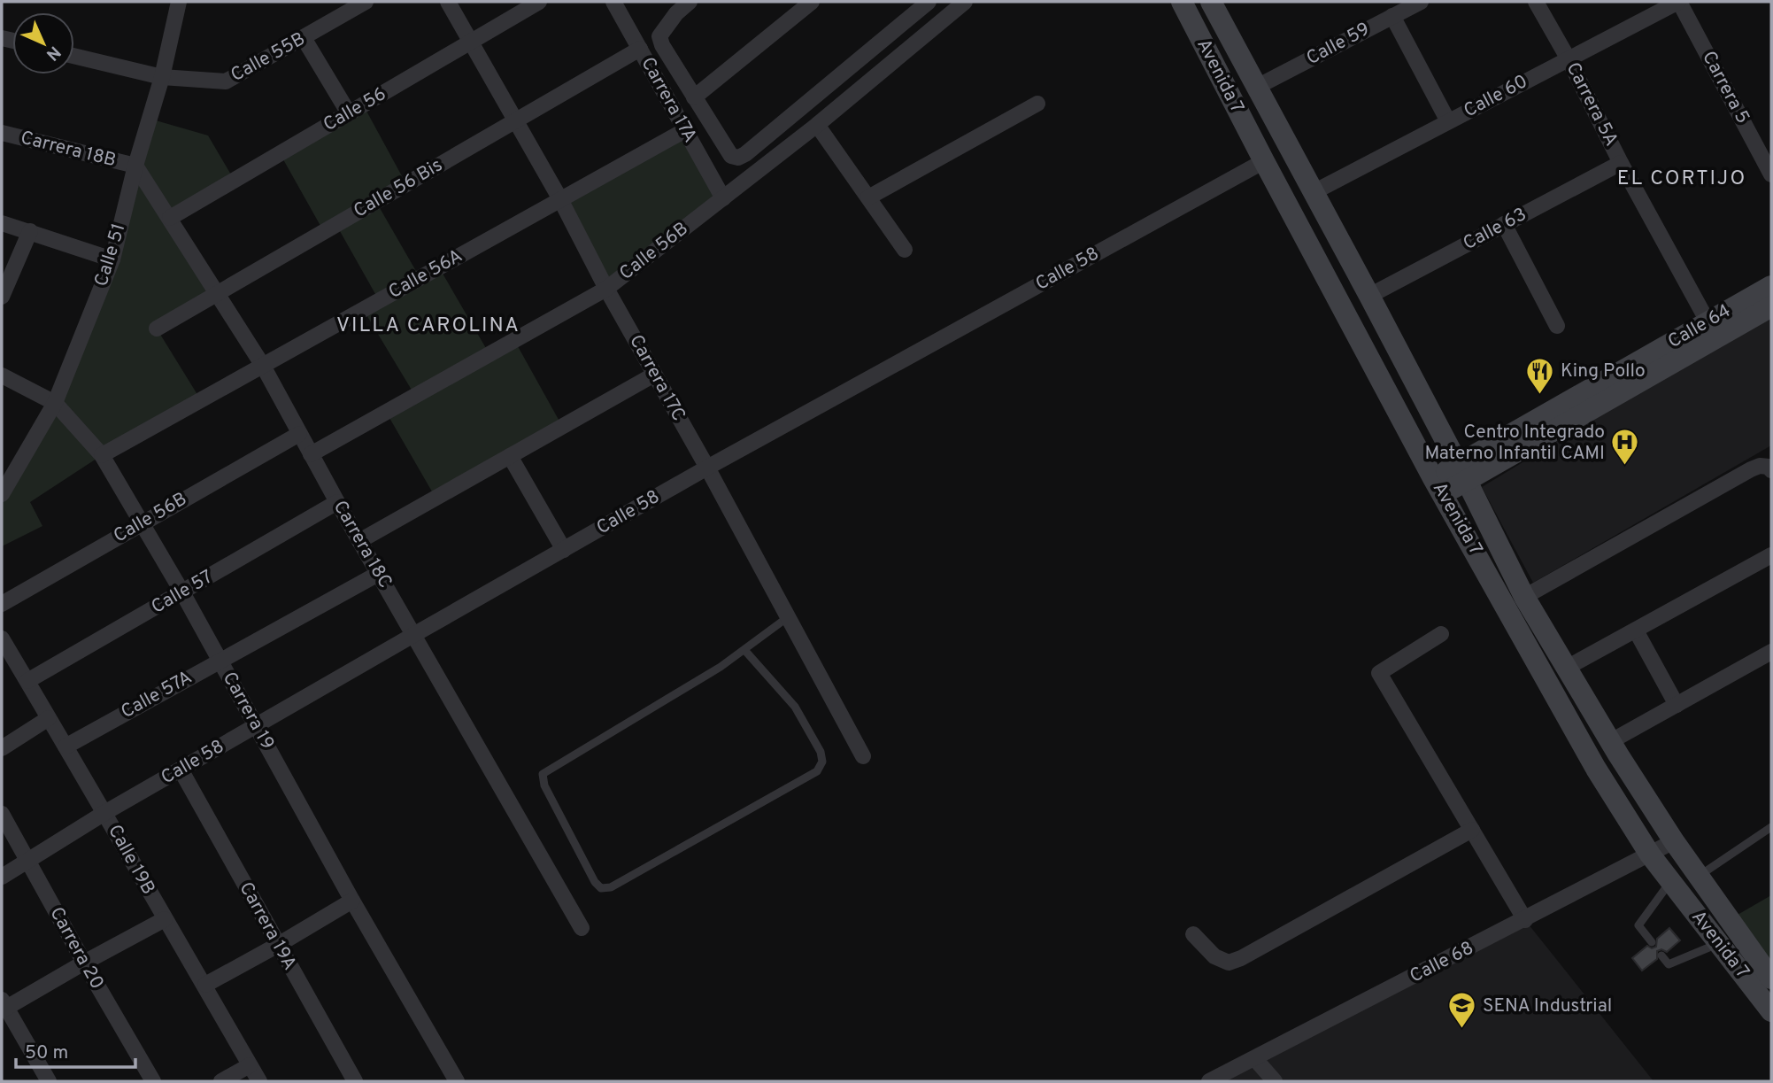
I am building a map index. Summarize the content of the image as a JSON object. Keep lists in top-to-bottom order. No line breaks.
{"streets":{"main road":["Avenida 7","Calle 64"],"street":["Calle 59","Calle 55B","Carrera 5","Calle 60","Carrera 17A","Carrera 5A","Calle 56","Carrera 18B","Calle 56 Bis","Calle 63","Calle 56B","Calle 51","Calle 58","Calle 56A","Carrera 17C","Carrera 18C","Calle 57","Calle 57A","Carrera 19","Calle 19B","Carrera 19A","Carrera 20","Calle 68"]},"crossings":[["Calle 59","Avenida 7"],["Calle 55B","Calle 51"],["Avenida 7","Calle 60"],["Avenida 7","Calle 63"],["Avenida 7","Calle 58"],["Avenida 7","Calle 64"],["Avenida 7","Calle 68"],["Carrera 5","Calle 60"],["Calle 60","Carrera 5A"],["Carrera 17A","Calle 56 Bis"],["Carrera 17A","Calle 56B"],["Carrera 17A","Calle 56A"],["Carrera 5A","Calle 63"],["Carrera 5A","Calle 64"],["Calle 56","Carrera 17C"],["Calle 56","Carrera 18C"],["Carrera 18B","Calle 51"],["Carrera 18B","Carrera 18C"],["Calle 56 Bis","Carrera 17C"],["Calle 56 Bis","Carrera 18C"],["Calle 56B","Carrera 17C"],["Calle 56B","Carrera 18C"],["Calle 56B","Carrera 19"],["Calle 51","Carrera 18C"],["Calle 51","Carrera 19"],["Calle 58","Carrera 17C"],["Calle 58","Carrera 18C"],["Calle 58","Carrera 19"],["Calle 58","Calle 19B"],["Calle 58","Carrera 19A"],["Calle 58","Carrera 20"],["Calle 56A","Carrera 17C"],["Calle 56A","Carrera 18C"],["Calle 56A","Carrera 19"],["Carrera 18C","Calle 57"],["Carrera 18C","Calle 57A"],["Calle 57","Carrera 19"],["Calle 57","Calle 19B"],["Calle 57A","Carrera 19"],["Calle 57A","Calle 19B"]],"districts":["EL CORTIJO","VILLA CAROLINA"],"places":{"restaurant":["King Pollo"],"hospital":["Centro Integrado Materno Infantil CAMI"],"school or university":["SENA Industrial"]},"scale_bar":"50 m","north":"bottom right"}
